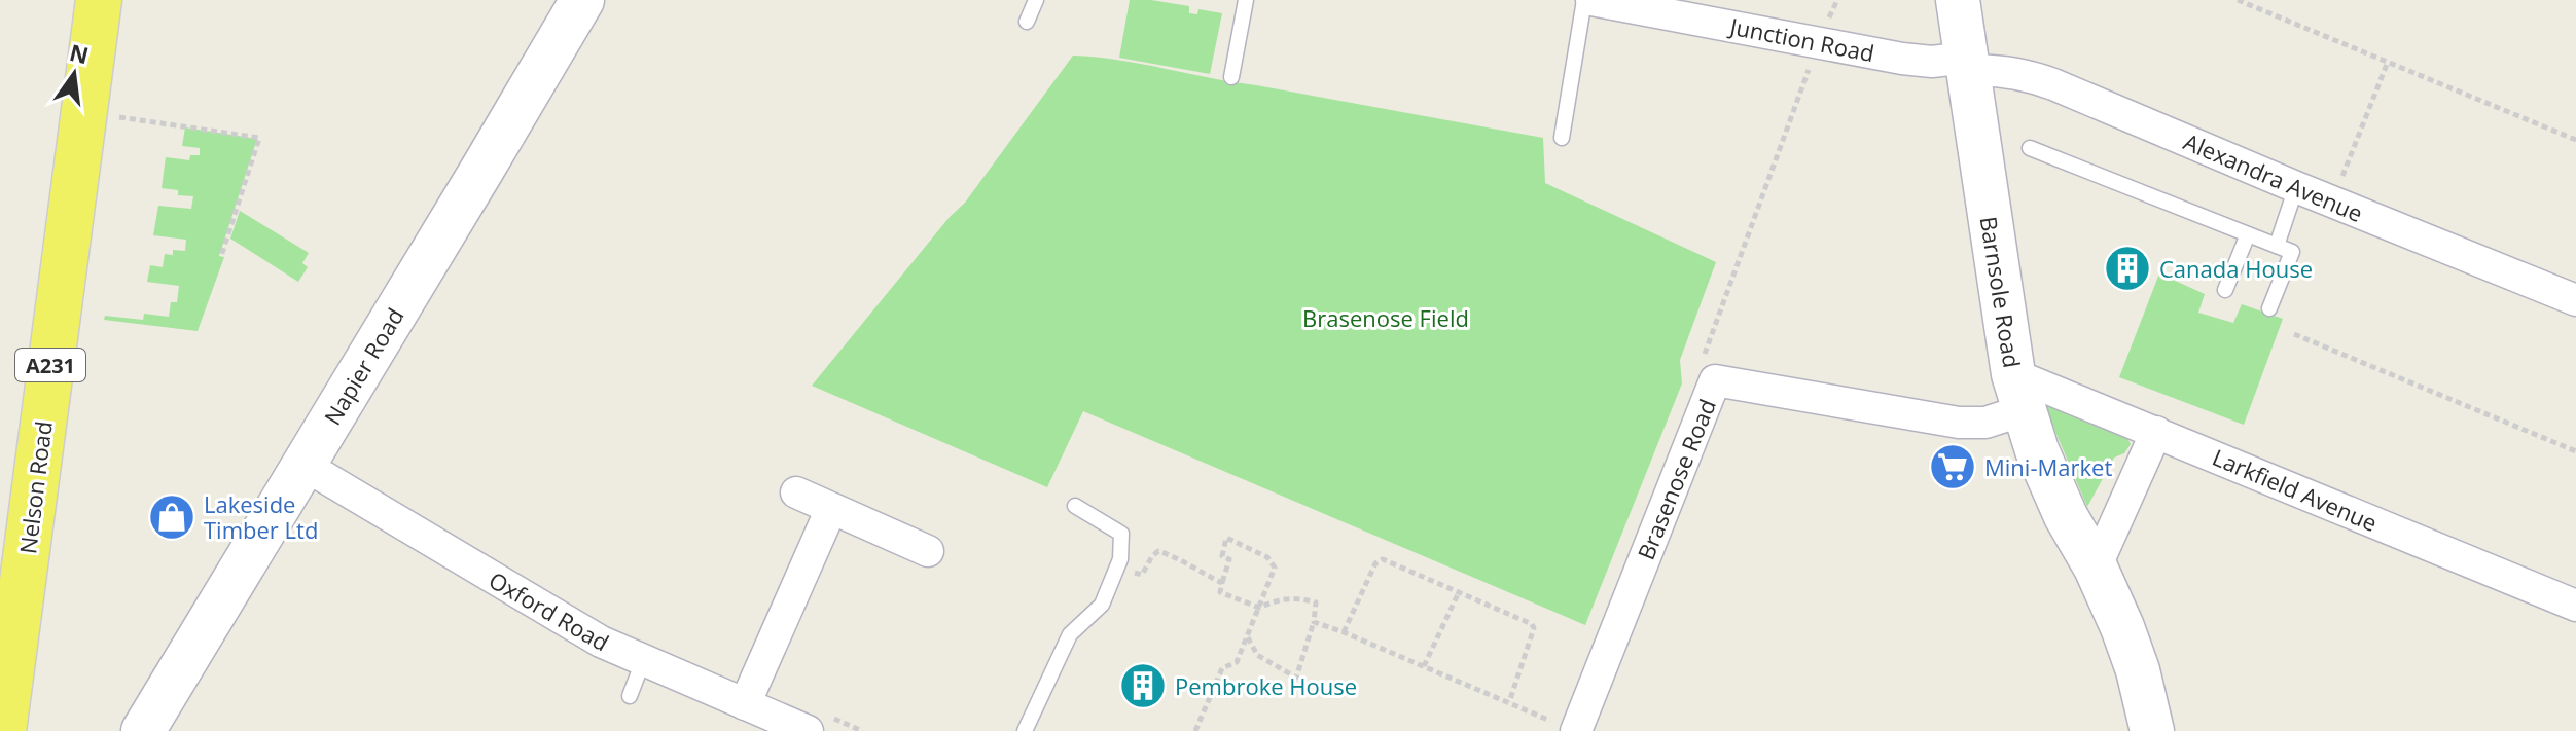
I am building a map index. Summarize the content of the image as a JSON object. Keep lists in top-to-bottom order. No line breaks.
{"streets":{"main road":["A231","Nelson Road"],"street":["Junction Road","Alexandra Avenue","Barnsole Road","Napier Road","Brasenose Road","Larkfield Avenue","Oxford Road"]},"crossings":[["Junction Road","Alexandra Avenue"],["Junction Road","Barnsole Road"],["Alexandra Avenue","Barnsole Road"],["Barnsole Road","Brasenose Road"],["Barnsole Road","Larkfield Avenue"],["Napier Road","Oxford Road"],["Brasenose Road","Larkfield Avenue"]],"parks":["Brasenose Field"],"places":{"building":["Canada House","Pembroke House"],"supermarket":["Mini-Market"],"shop":["Lakeside Timber Ltd"]},"north":"top"}
